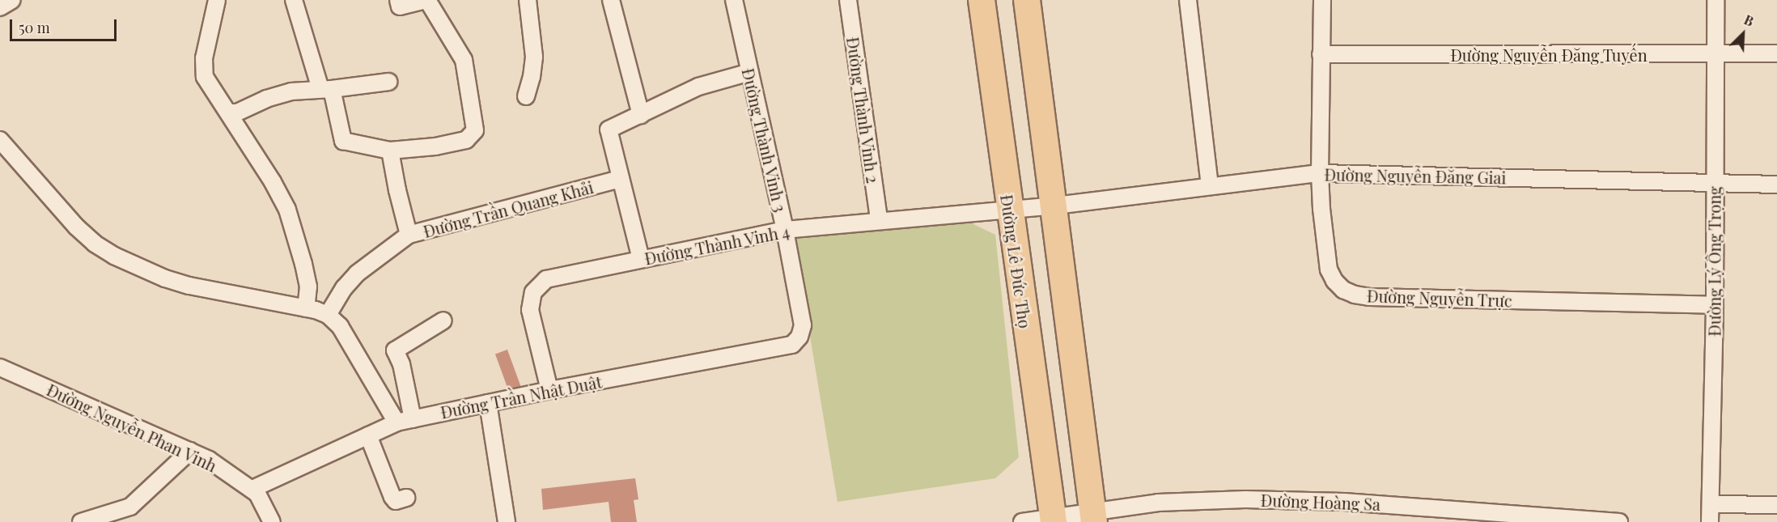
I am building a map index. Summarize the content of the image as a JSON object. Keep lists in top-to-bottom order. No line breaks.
{"streets":{"main road":["Đường Lê Đức Thọ"],"street":["Đường Nguyễn Đăng Tuyến","Đường Thành Vinh 2","Đường Thành Vinh 3","Đường Nguyễn Đăng Giai","Đường Trần Quang Khải","Đường Thành Vinh 4","Đường Lý Ông Trọng","Đường Nguyễn Trực","Đường Trần Nhật Duật","Đường Nguyễn Phan Vinh","Đường Hoàng Sa"]},"crossings":[["Đường Nguyễn Đăng Tuyến","Đường Lý Ông Trọng"],["Đường Nguyễn Đăng Tuyến","Đường Nguyễn Trực"],["Đường Thành Vinh 2","Đường Thành Vinh 4"],["Đường Thành Vinh 3","Đường Thành Vinh 4"],["Đường Thành Vinh 3","Đường Trần Nhật Duật"],["Đường Nguyễn Đăng Giai","Đường Thành Vinh 4"],["Đường Nguyễn Đăng Giai","Đường Lê Đức Thọ"],["Đường Nguyễn Đăng Giai","Đường Lý Ông Trọng"],["Đường Nguyễn Đăng Giai","Đường Nguyễn Trực"],["Đường Thành Vinh 4","Đường Lê Đức Thọ"],["Đường Thành Vinh 4","Đường Trần Nhật Duật"],["Đường Lê Đức Thọ","Đường Hoàng Sa"],["Đường Lý Ông Trọng","Đường Nguyễn Trực"],["Đường Trần Nhật Duật","Đường Nguyễn Phan Vinh"]],"scale_bar":"50 m","north":"top right"}
